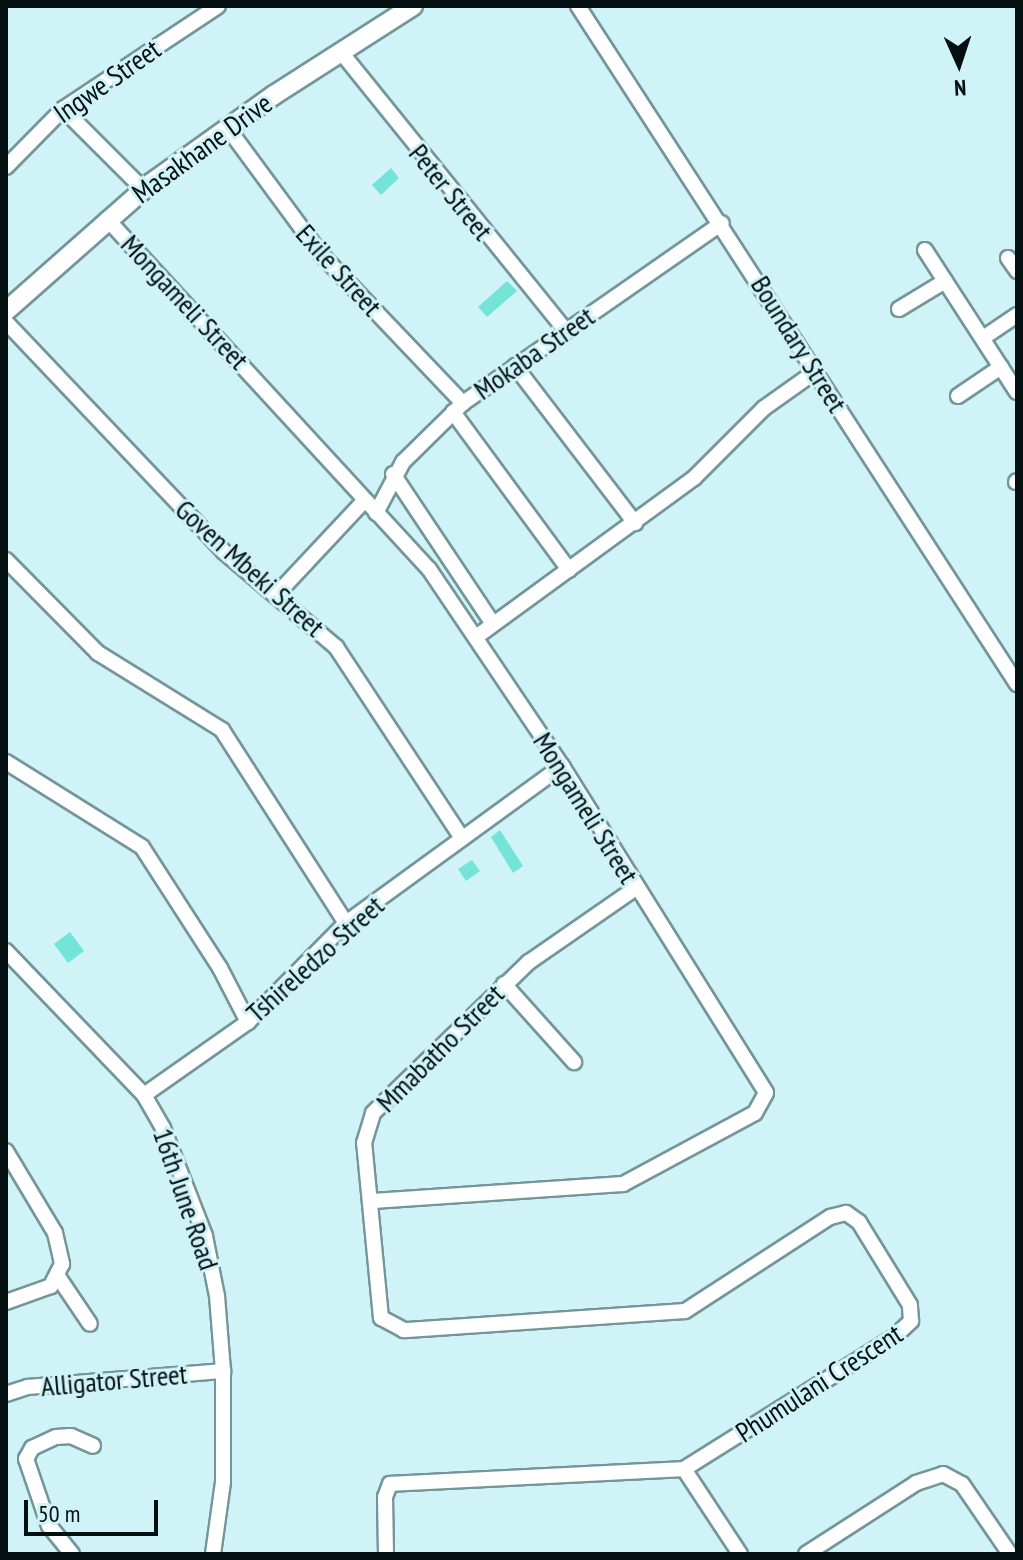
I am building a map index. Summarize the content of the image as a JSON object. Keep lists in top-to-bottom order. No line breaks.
{"streets":{"street":["Ingwe Street","Masakhane Drive","Peter Street","Exile Street","Mongameli Street","Boundary Street","Mokaba Street","Goven Mbeki Street","Tshireledzo Street","Mmabatho Street","16th June Road","Alligator Street","Phumulani Crescent"]},"crossings":[["Masakhane Drive","Peter Street"],["Masakhane Drive","Exile Street"],["Masakhane Drive","Mongameli Street"],["Peter Street","Mokaba Street"],["Exile Street","Mokaba Street"],["Mongameli Street","Mokaba Street"],["Mongameli Street","Tshireledzo Street"],["Mongameli Street","Mmabatho Street"],["Boundary Street","Mokaba Street"],["Goven Mbeki Street","Tshireledzo Street"],["Tshireledzo Street","16th June Road"],["Mmabatho Street","Phumulani Crescent"],["16th June Road","Alligator Street"]],"scale_bar":"50 m","north":"bottom"}
